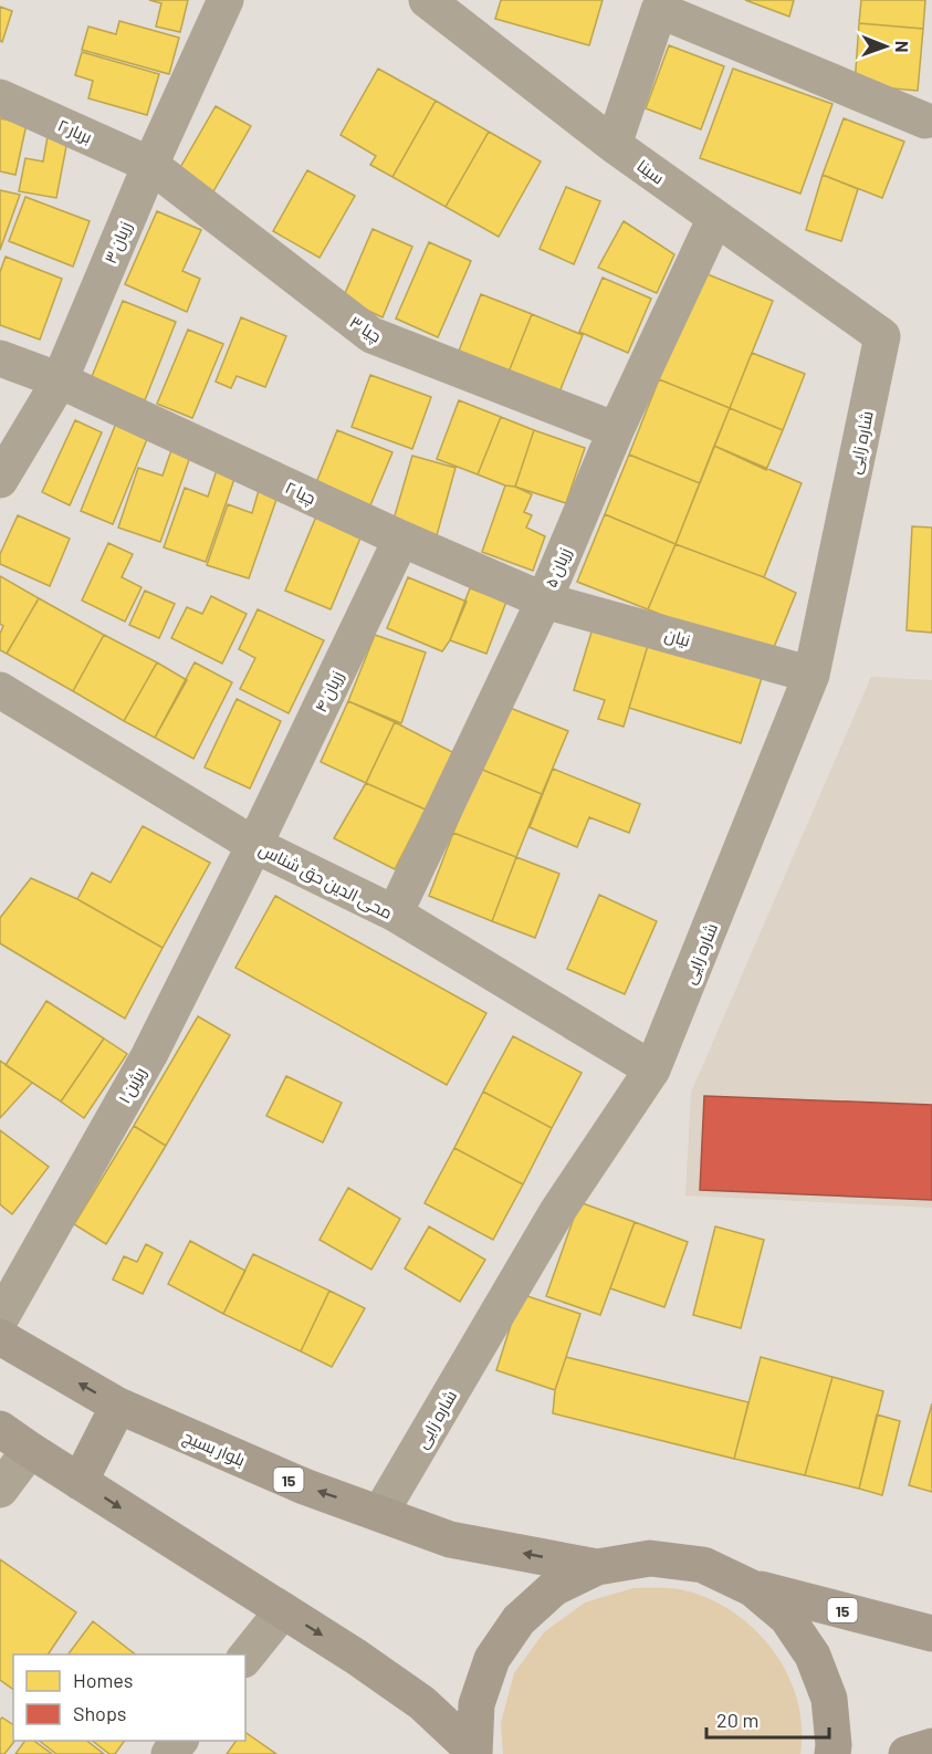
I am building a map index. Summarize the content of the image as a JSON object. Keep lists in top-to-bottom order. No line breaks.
{"streets":{"main road":["بلوار بسیج","15"],"street":["بریار ۲","سینا","زریان ۳","چیا ۳","شاره زایی","چیا ۲","زریان ۵","نیان","زریان ۴","محی الدین حق شناس","ریژین ۱"]},"crossings":[["بریار ۲","زریان ۳"],["بریار ۲","چیا ۳"],["سینا","شاره زایی"],["سینا","زریان ۵"],["زریان ۳","چیا ۳"],["زریان ۳","چیا ۲"],["چیا ۳","زریان ۵"],["شاره زایی","نیان"],["شاره زایی","محی الدین حق شناس"],["شاره زایی","بلوار بسیج"],["چیا ۲","زریان ۵"],["چیا ۲","نیان"],["چیا ۲","زریان ۴"],["زریان ۵","نیان"],["زریان ۵","محی الدین حق شناس"],["زریان ۴","محی الدین حق شناس"],["زریان ۴","ریژین ۱"],["محی الدین حق شناس","ریژین ۱"],["بلوار بسیج","15"]],"legend":["Homes","Shops"],"scale_bar":"20 m","north":"right"}
